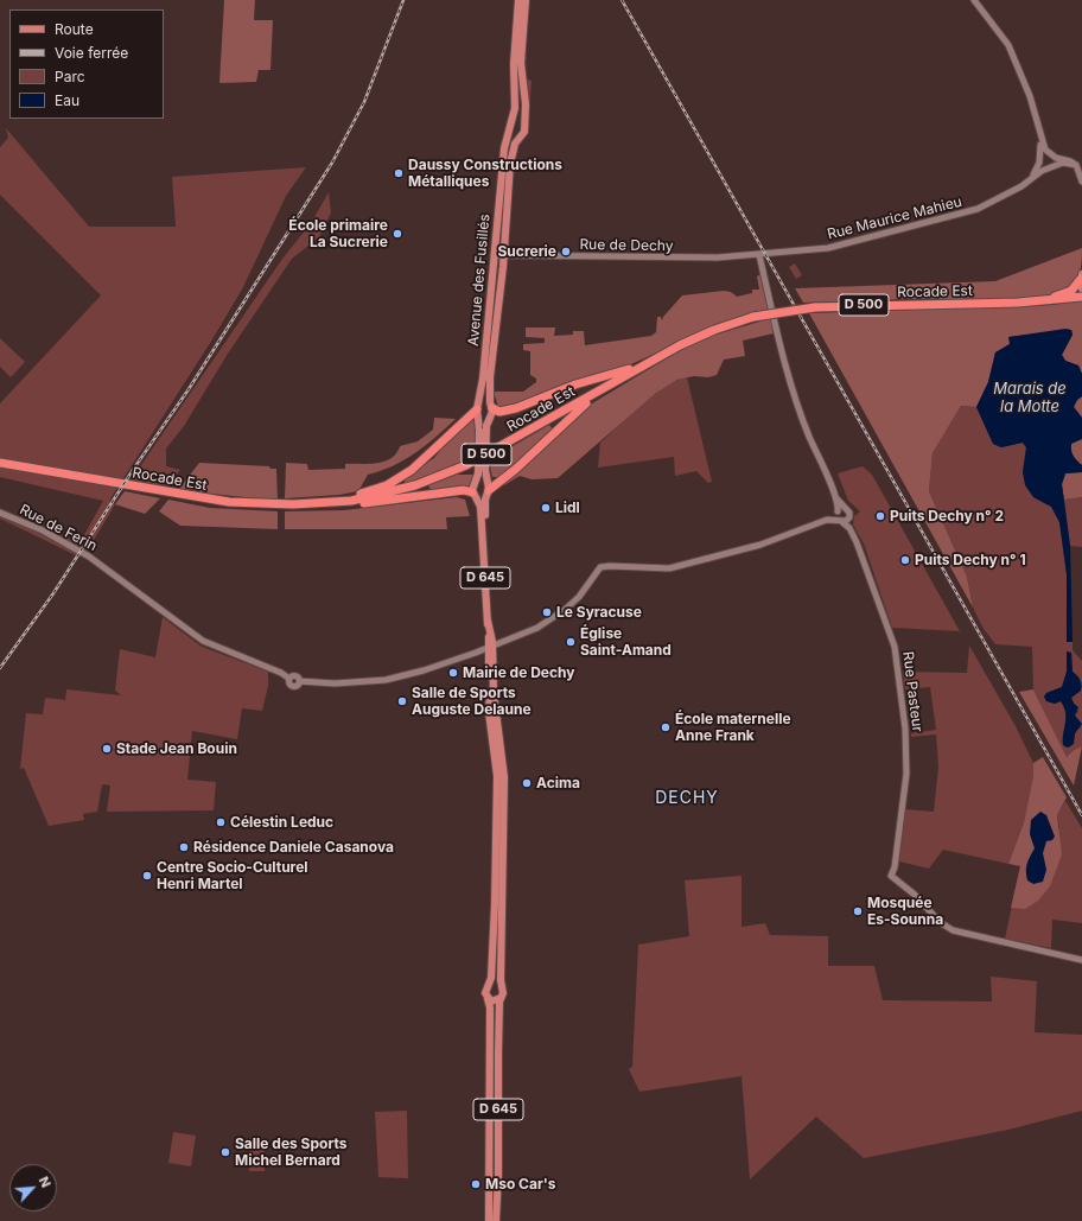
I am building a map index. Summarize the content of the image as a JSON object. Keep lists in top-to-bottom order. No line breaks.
{"streets":{"highway":["Rocade Est","D 500"],"main road":["Avenue des Fusillés","D 645"],"street":["Rue Maurice Mahieu","Rue de Dechy","Rue de Ferin","Rue Pasteur"]},"crossings":[["Rue Maurice Mahieu","Rue de Dechy"],["Rue de Dechy","Avenue des Fusillés"],["Avenue des Fusillés","D 645"],["Rocade Est","D 500"],["Rue de Ferin","D 645"]],"districts":["DECHY"],"water":["Marais de la Motte"],"places":["Daussy Constructions Métalliques","École primaire La Sucrerie","Sucrerie","Lidl","Puits Dechy n° 2","Puits Dechy n° 1","Le Syracuse","Église Saint-Amand","Mairie de Dechy","Salle de Sports Auguste Delaune","École maternelle Anne Frank","Stade Jean Bouin","Acima","Célestin Leduc","Résidence Daniele Casanova","Centre Socio-Culturel Henri Martel","Mosquée Es-Sounna","Salle des Sports Michel Bernard","Mso Car's"],"legend":["Route","Voie ferrée","Parc","Eau"],"north":"top right"}
